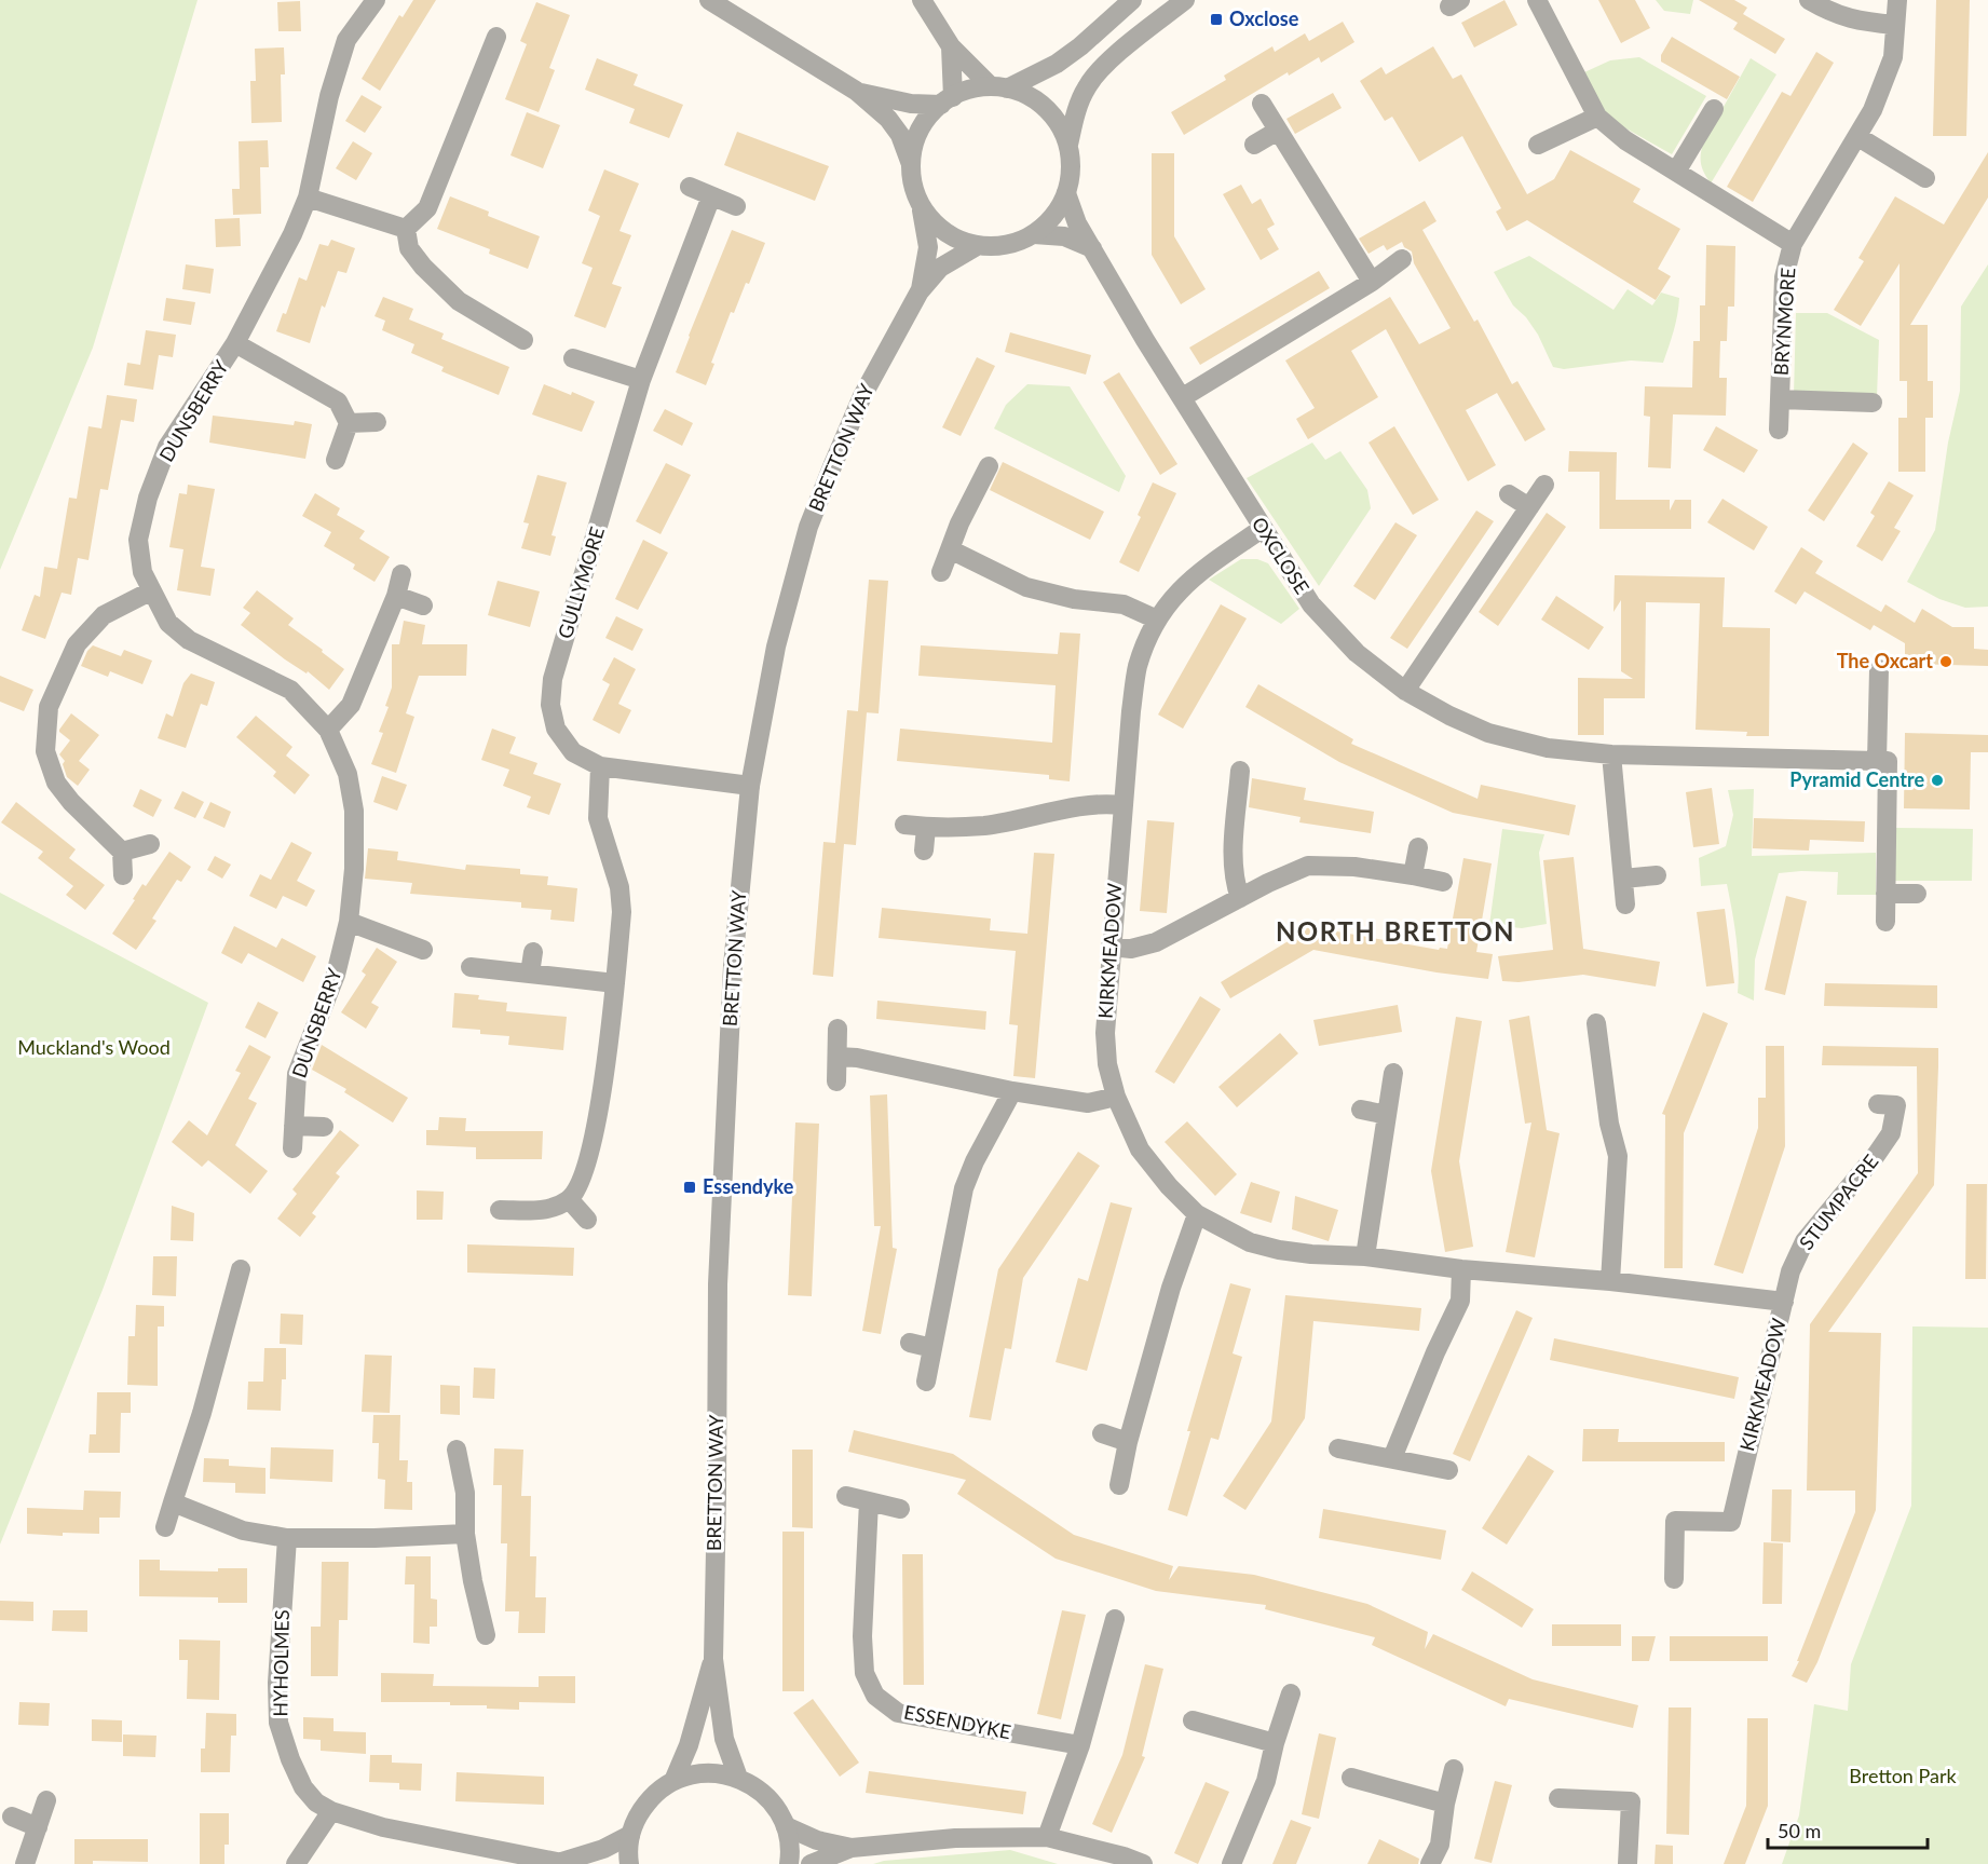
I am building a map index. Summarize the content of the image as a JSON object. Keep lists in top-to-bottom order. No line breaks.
{"streets":{"street":["BRYNMORE","DUNSBERRY","BRETTON WAY","OXCLOSE","GULLYMORE","KIRKMEADOW","STUMPACRE","HYHOLMES","ESSENDYKE"]},"crossings":[["BRETTON WAY","OXCLOSE"],["BRETTON WAY","GULLYMORE"],["OXCLOSE","KIRKMEADOW"],["KIRKMEADOW","STUMPACRE"]],"districts":["NORTH BRETTON"],"parks":["Muckland's Wood","Bretton Park"],"places":{"transit":["Oxclose","Essendyke"],"other":["The Oxcart","Pyramid Centre"]},"scale_bar":"50 m"}
